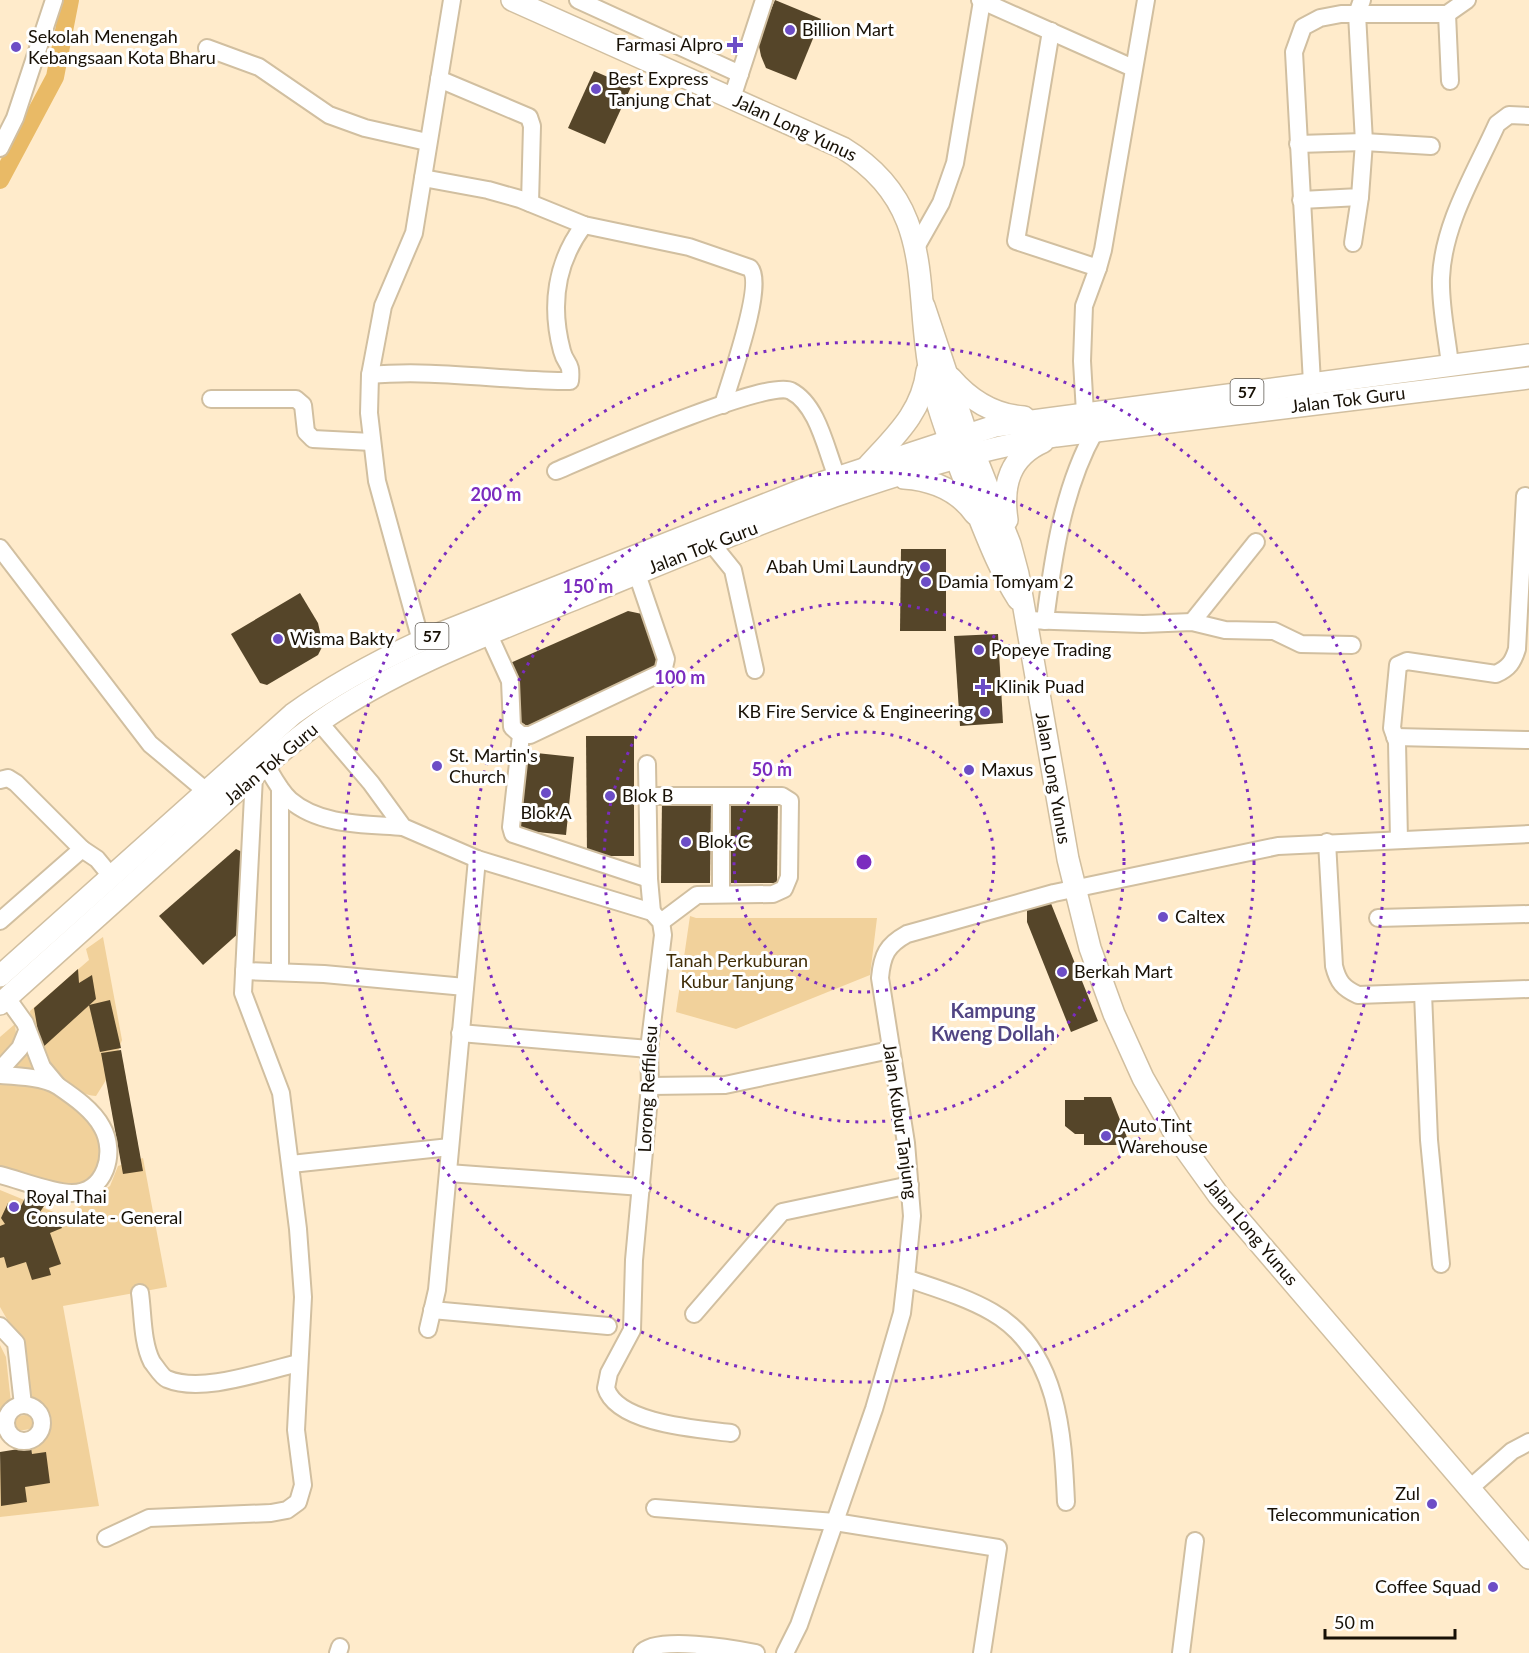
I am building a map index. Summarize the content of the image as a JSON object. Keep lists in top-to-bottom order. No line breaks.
{"streets":{"main road":["Jalan Long Yunus","57","Jalan Tok Guru"],"street":["Lorong Reffilesu","Jalan Kubur Tanjung"]},"crossings":[["Jalan Long Yunus","Jalan Tok Guru"],["Jalan Long Yunus","Jalan Kubur Tanjung"]],"districts":["Kampung Kweng Dollah"],"parks":["Tanah Perkuburan Kubur Tanjung"],"places":{"other":["Billion Mart","Sekolah Menengah Kebangsaan Kota Bharu","Best Express Tanjung Chat","Abah Umi Laundry","Damia Tomyam 2","Wisma Bakty","Popeye Trading","KB Fire Service & Engineering","St. Martin's Church","Maxus","Blok A","Blok B","Blok C","Caltex","Berkah Mart","Auto Tint Warehouse","Royal Thai Consulate - General","Zul Telecommunication","Coffee Squad"],"health":["Farmasi Alpro","Klinik Puad"]},"scale_bar":"50 m","rings":["200 m","150 m","100 m","50 m"]}
